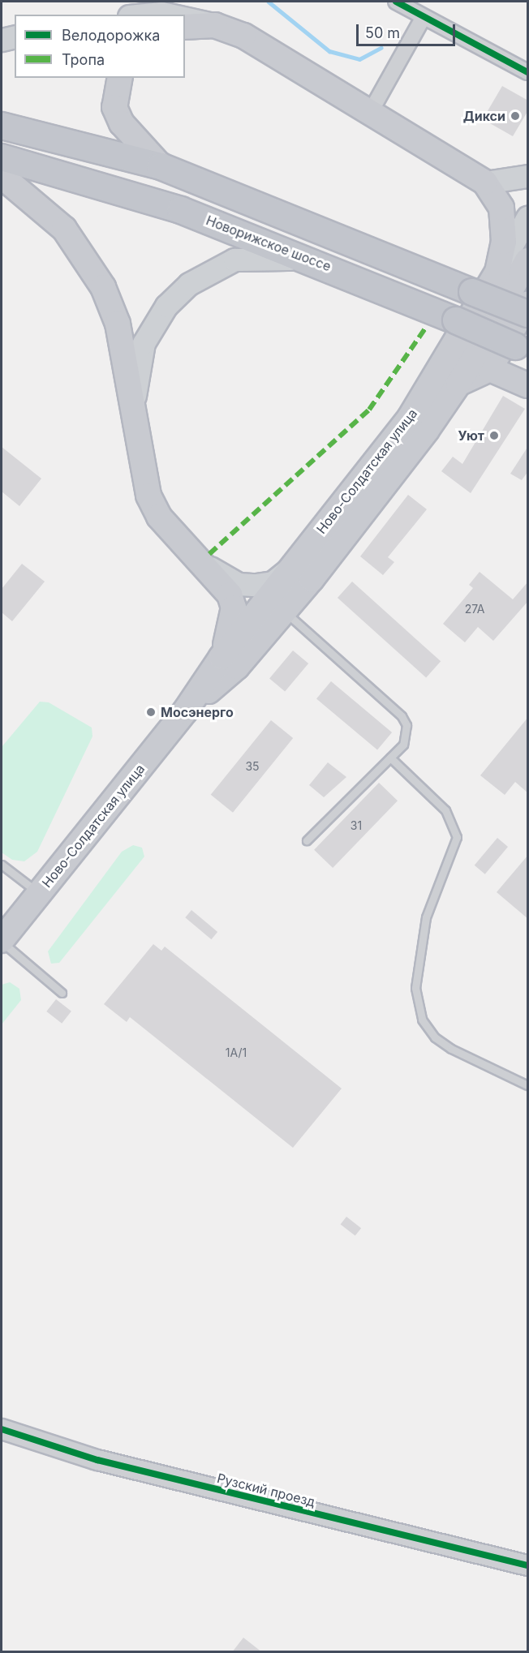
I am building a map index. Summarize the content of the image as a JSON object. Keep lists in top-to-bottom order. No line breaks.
{"streets":{"highway":["Новорижское шоссе"],"main road":["Ново-Солдатская улица"],"street":["Рузский проезд"]},"places":["Дикси","Уют","Мосэнерго"],"house_numbers":["27А","35","31","1А/1"],"legend":["Велодорожка","Тропа"],"scale_bar":"50 m"}
